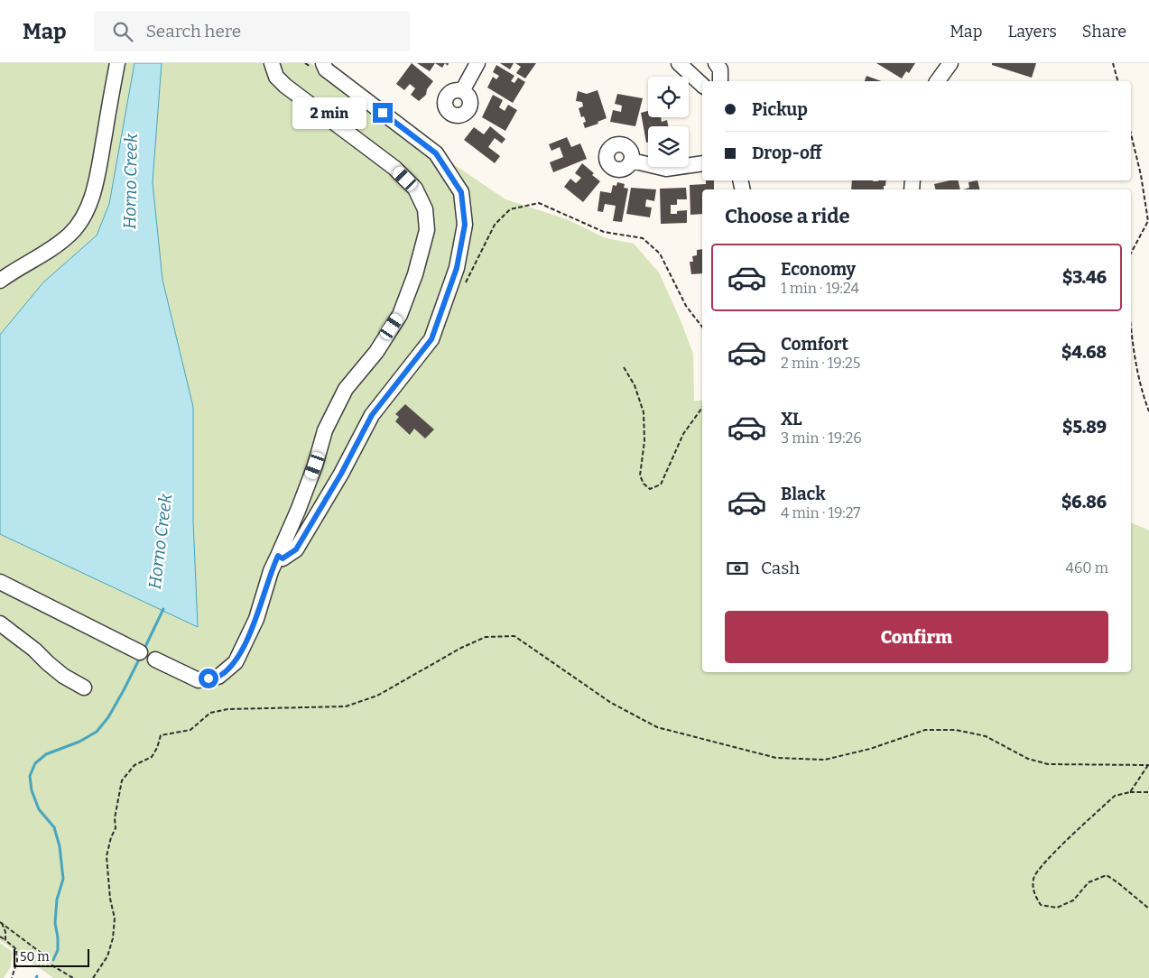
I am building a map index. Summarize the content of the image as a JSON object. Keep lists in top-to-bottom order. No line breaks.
{"water":["Horno Creek"],"scale_bar":"50 m","page":{"header":"Map","search":"Search here","nav":["Map","Layers","Share"],"banner":["Pickup","Drop-off"],"bubble":"2 min","heading":"Choose a ride","list":[{"name":"Economy","note":"1 min · 19:24","value":"$3.46"},{"name":"Comfort","note":"2 min · 19:25","value":"$4.68"},{"name":"XL","note":"3 min · 19:26","value":"$5.89"},{"name":"Black","note":"4 min · 19:27","value":"$6.86"}],"pay":["Cash","460 m"],"buttons":"Confirm","scale":"50 m"}}
